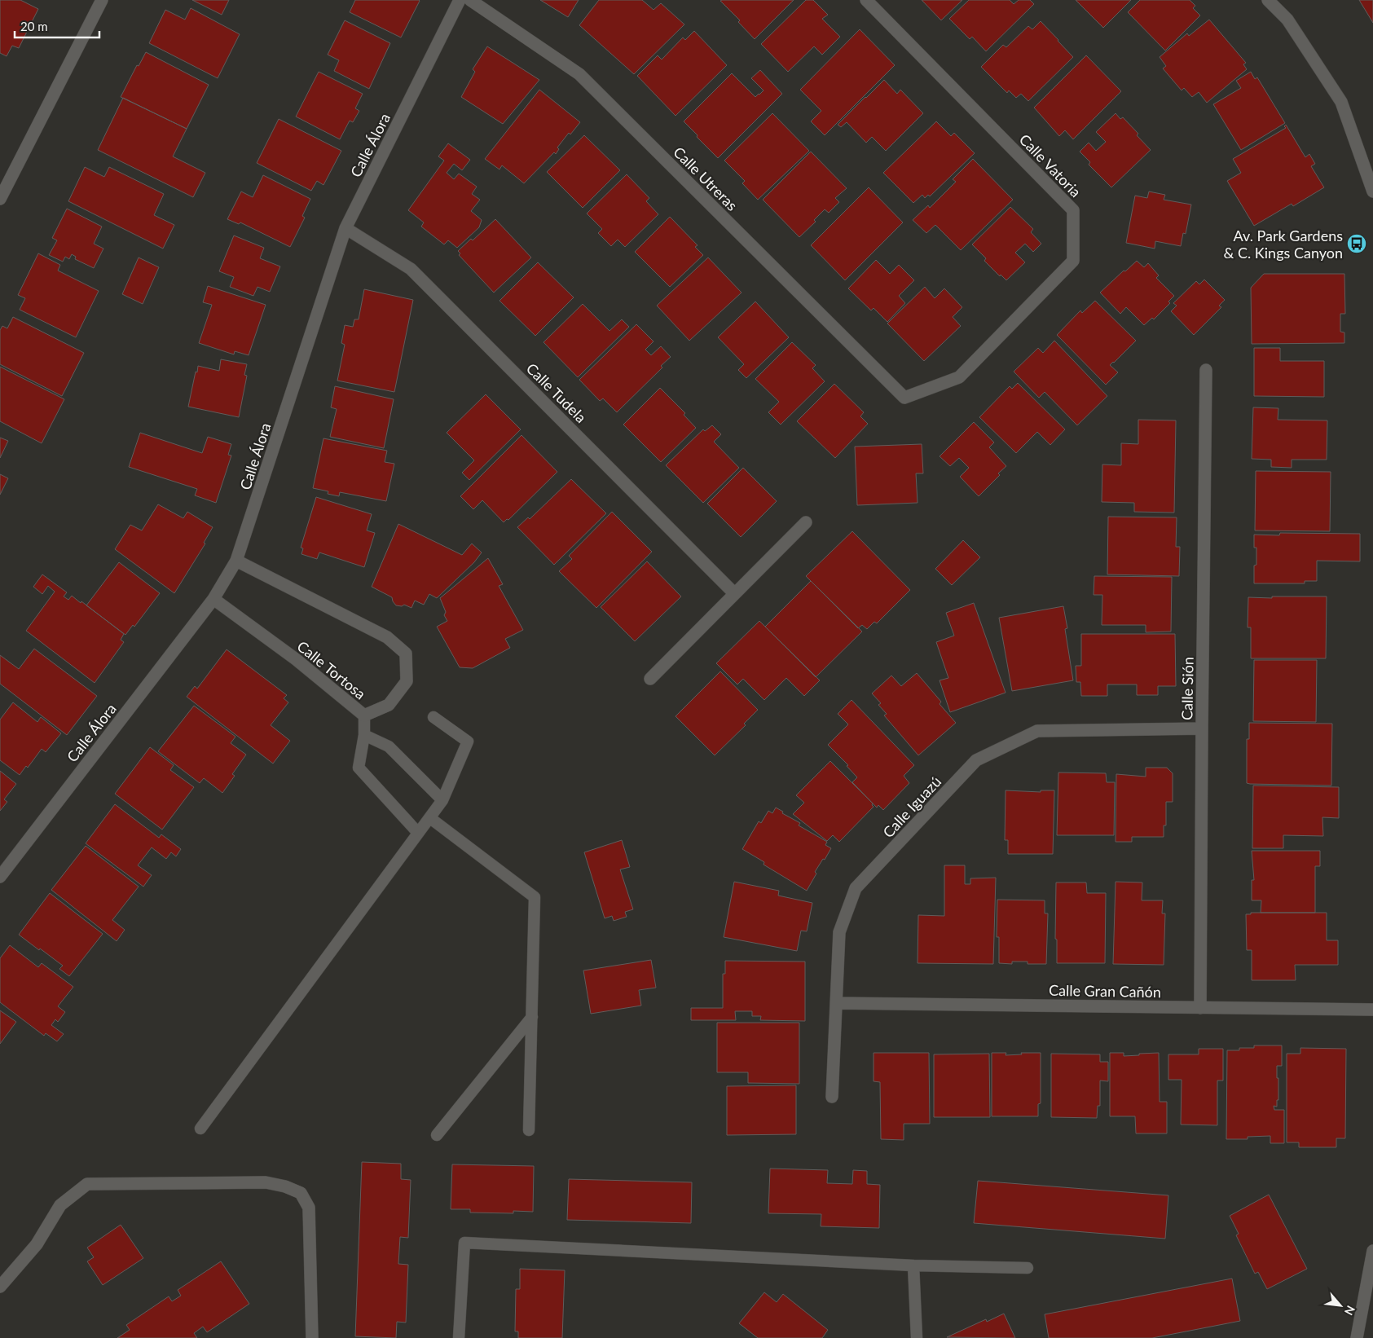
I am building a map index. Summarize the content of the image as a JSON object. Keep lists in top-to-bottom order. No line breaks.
{"streets":{"street":["Calle Álora","Calle Vatoria","Calle Utreras","Calle Tudela","Calle Tortosa","Calle Sión","Calle Iguazú","Calle Gran Cañón"]},"crossings":[["Calle Álora","Calle Tudela"],["Calle Álora","Calle Tortosa"],["Calle Vatoria","Calle Utreras"],["Calle Sión","Calle Iguazú"],["Calle Sión","Calle Gran Cañón"],["Calle Iguazú","Calle Gran Cañón"]],"places":{"bus stop":["Av. Park Gardens & C. Kings Canyon"]},"scale_bar":"20 m","north":"bottom right"}
